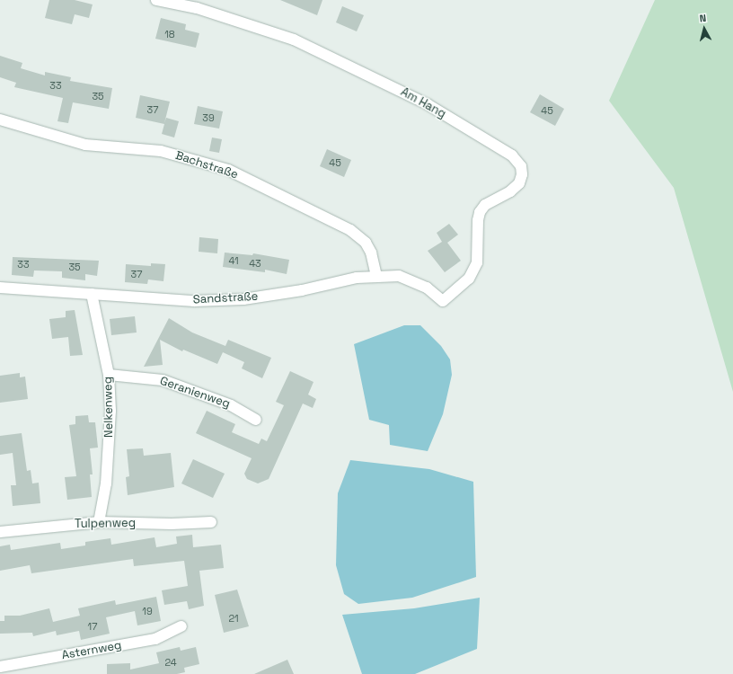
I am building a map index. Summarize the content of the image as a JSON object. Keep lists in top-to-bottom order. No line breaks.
{"streets":{"street":["Am Hang","Bachstraße","Sandstraße","Geranienweg","Nelkenweg","Tulpenweg","Asternweg"]},"crossings":[["Am Hang","Sandstraße"],["Bachstraße","Sandstraße"],["Sandstraße","Nelkenweg"],["Geranienweg","Nelkenweg"],["Nelkenweg","Tulpenweg"]],"house_numbers":["18","33","35","37","45","39","45","41","43","33","35","37","19","21","17","24"],"north":"top"}
